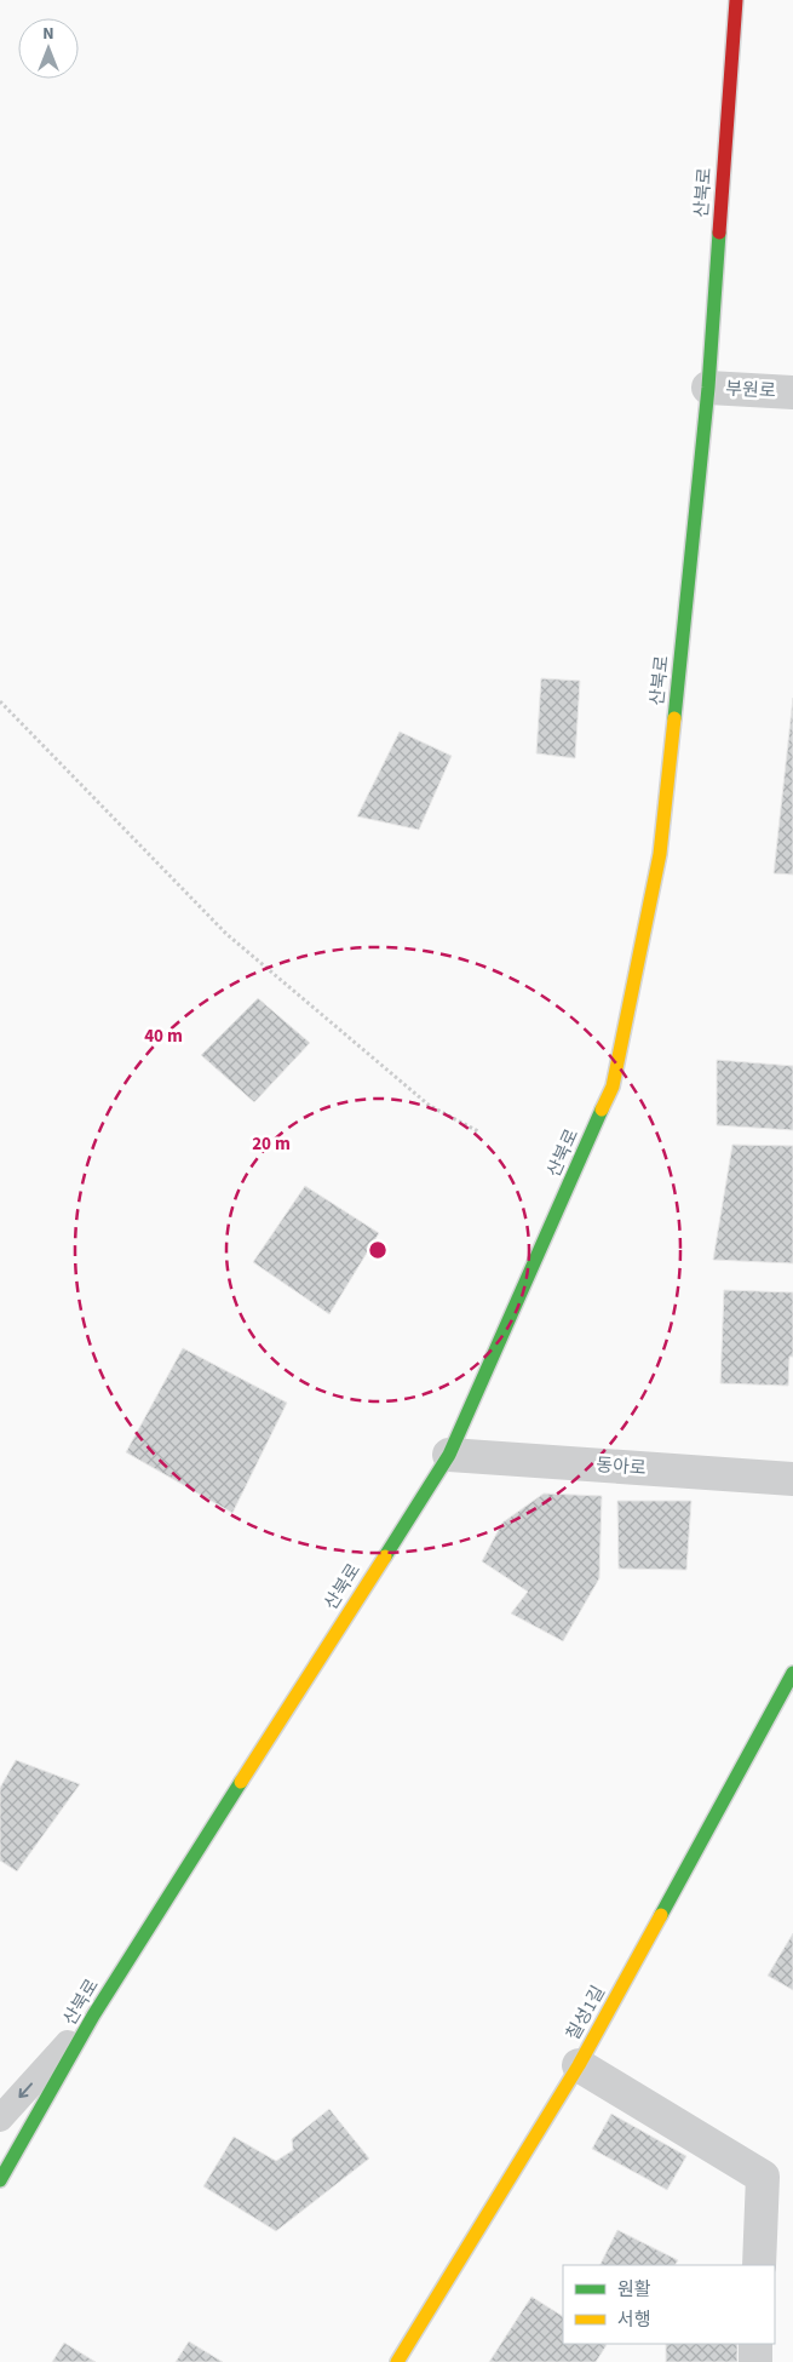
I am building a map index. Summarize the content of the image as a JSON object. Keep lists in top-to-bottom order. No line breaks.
{"streets":{"street":["산북로","부원로","동아로","칠성1길"]},"crossings":[["산북로","부원로"],["산북로","동아로"]],"legend":["원활","서행"],"north":"top","rings":["40 m","20 m"]}
